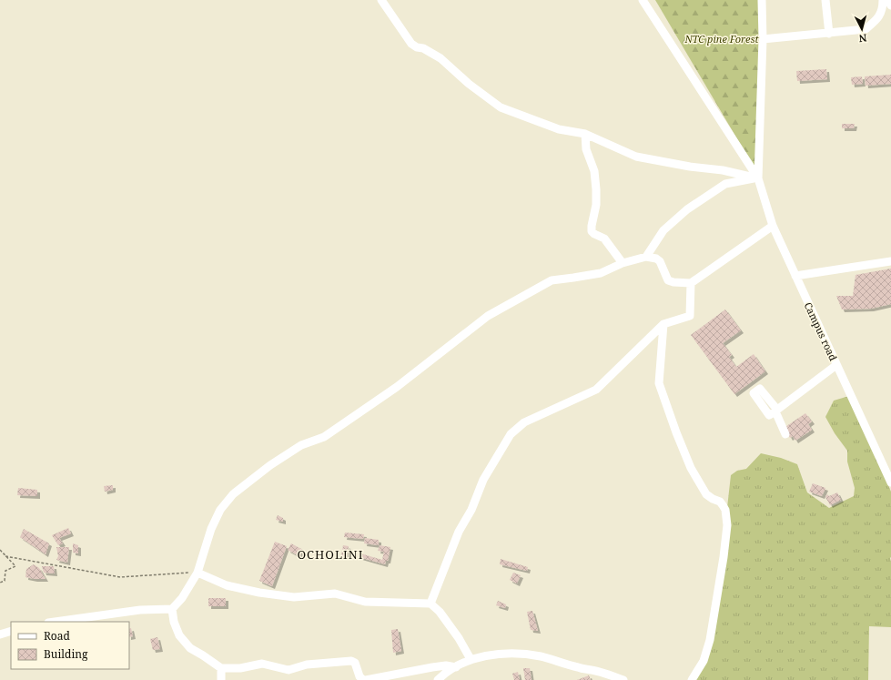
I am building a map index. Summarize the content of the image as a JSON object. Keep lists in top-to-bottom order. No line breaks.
{"streets":{"street":["Campus road"]},"districts":["OCHOLINI"],"parks":["NTC pine Forest"],"legend":["Road","Building"],"north":"bottom"}
